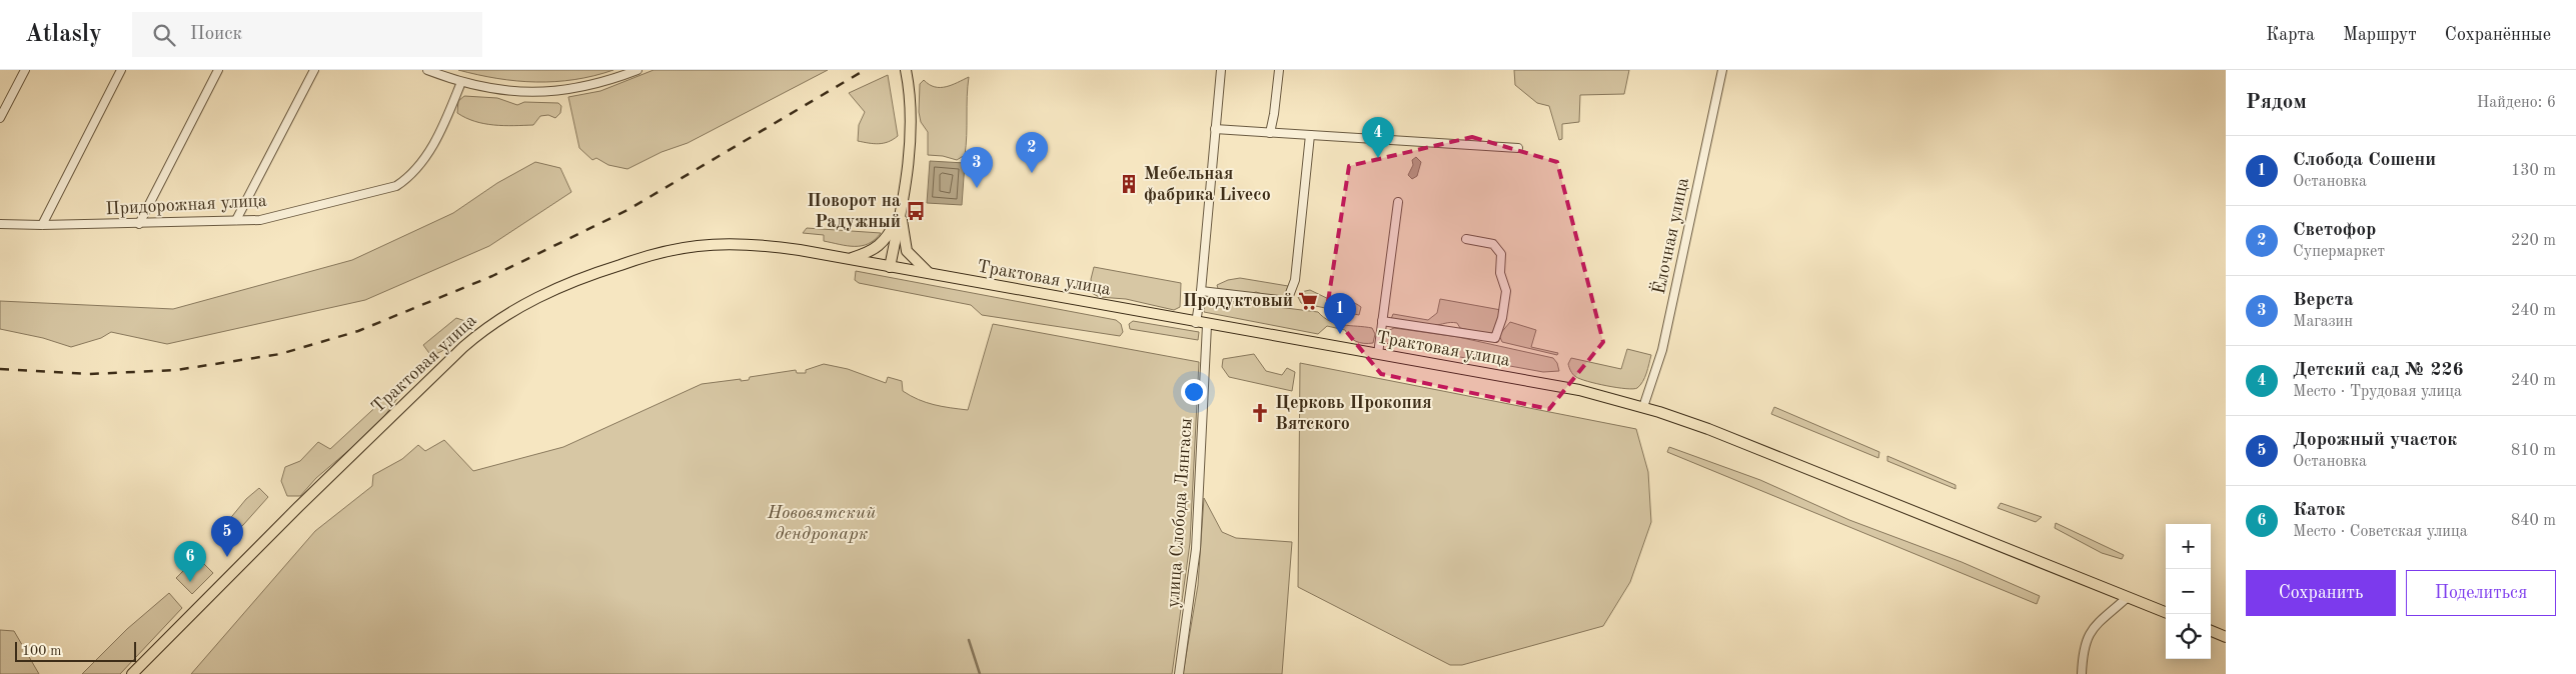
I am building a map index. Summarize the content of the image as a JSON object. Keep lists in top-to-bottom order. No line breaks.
{"streets":{"main road":["Трактовая улица"],"street":["Придорожная улица","Ёлочная улица","улица Слобода Лянгасы"]},"crossings":[["Ёлочная улица","Трактовая улица"],["Трактовая улица","улица Слобода Лянгасы"]],"parks":["Нововятский дендропарк"],"places":{"building":["Мебельная фабрика Liveco"],"bus stop":["Поворот на Радужный"],"supermarket":["Продуктовый"],"church":["Церковь Прокопия Вятского"]},"scale_bar":"100 m","page":{"header":"Atlasly","search":"Поиск","nav":["Карта","Маршрут","Сохранённые"],"heading":["Рядом","Найдено: 6"],"pins":["4","2","3","1","5","6"],"list":[{"mark":"1","name":"Слобода Сошени","note":"Остановка","value":"130 m"},{"mark":"2","name":"Светофор","note":"Супермаркет","value":"220 m"},{"mark":"3","name":"Верста","note":"Магазин","value":"240 m"},{"mark":"4","name":"Детский сад № 226","note":"Место · Трудовая улица","value":"240 m"},{"mark":"5","name":"Дорожный участок","note":"Остановка","value":"810 m"},{"mark":"6","name":"Каток","note":"Место · Советская улица","value":"840 m"}],"map_buttons":["+","−"],"buttons":["Сохранить","Поделиться"],"scale":"100 m"}}
